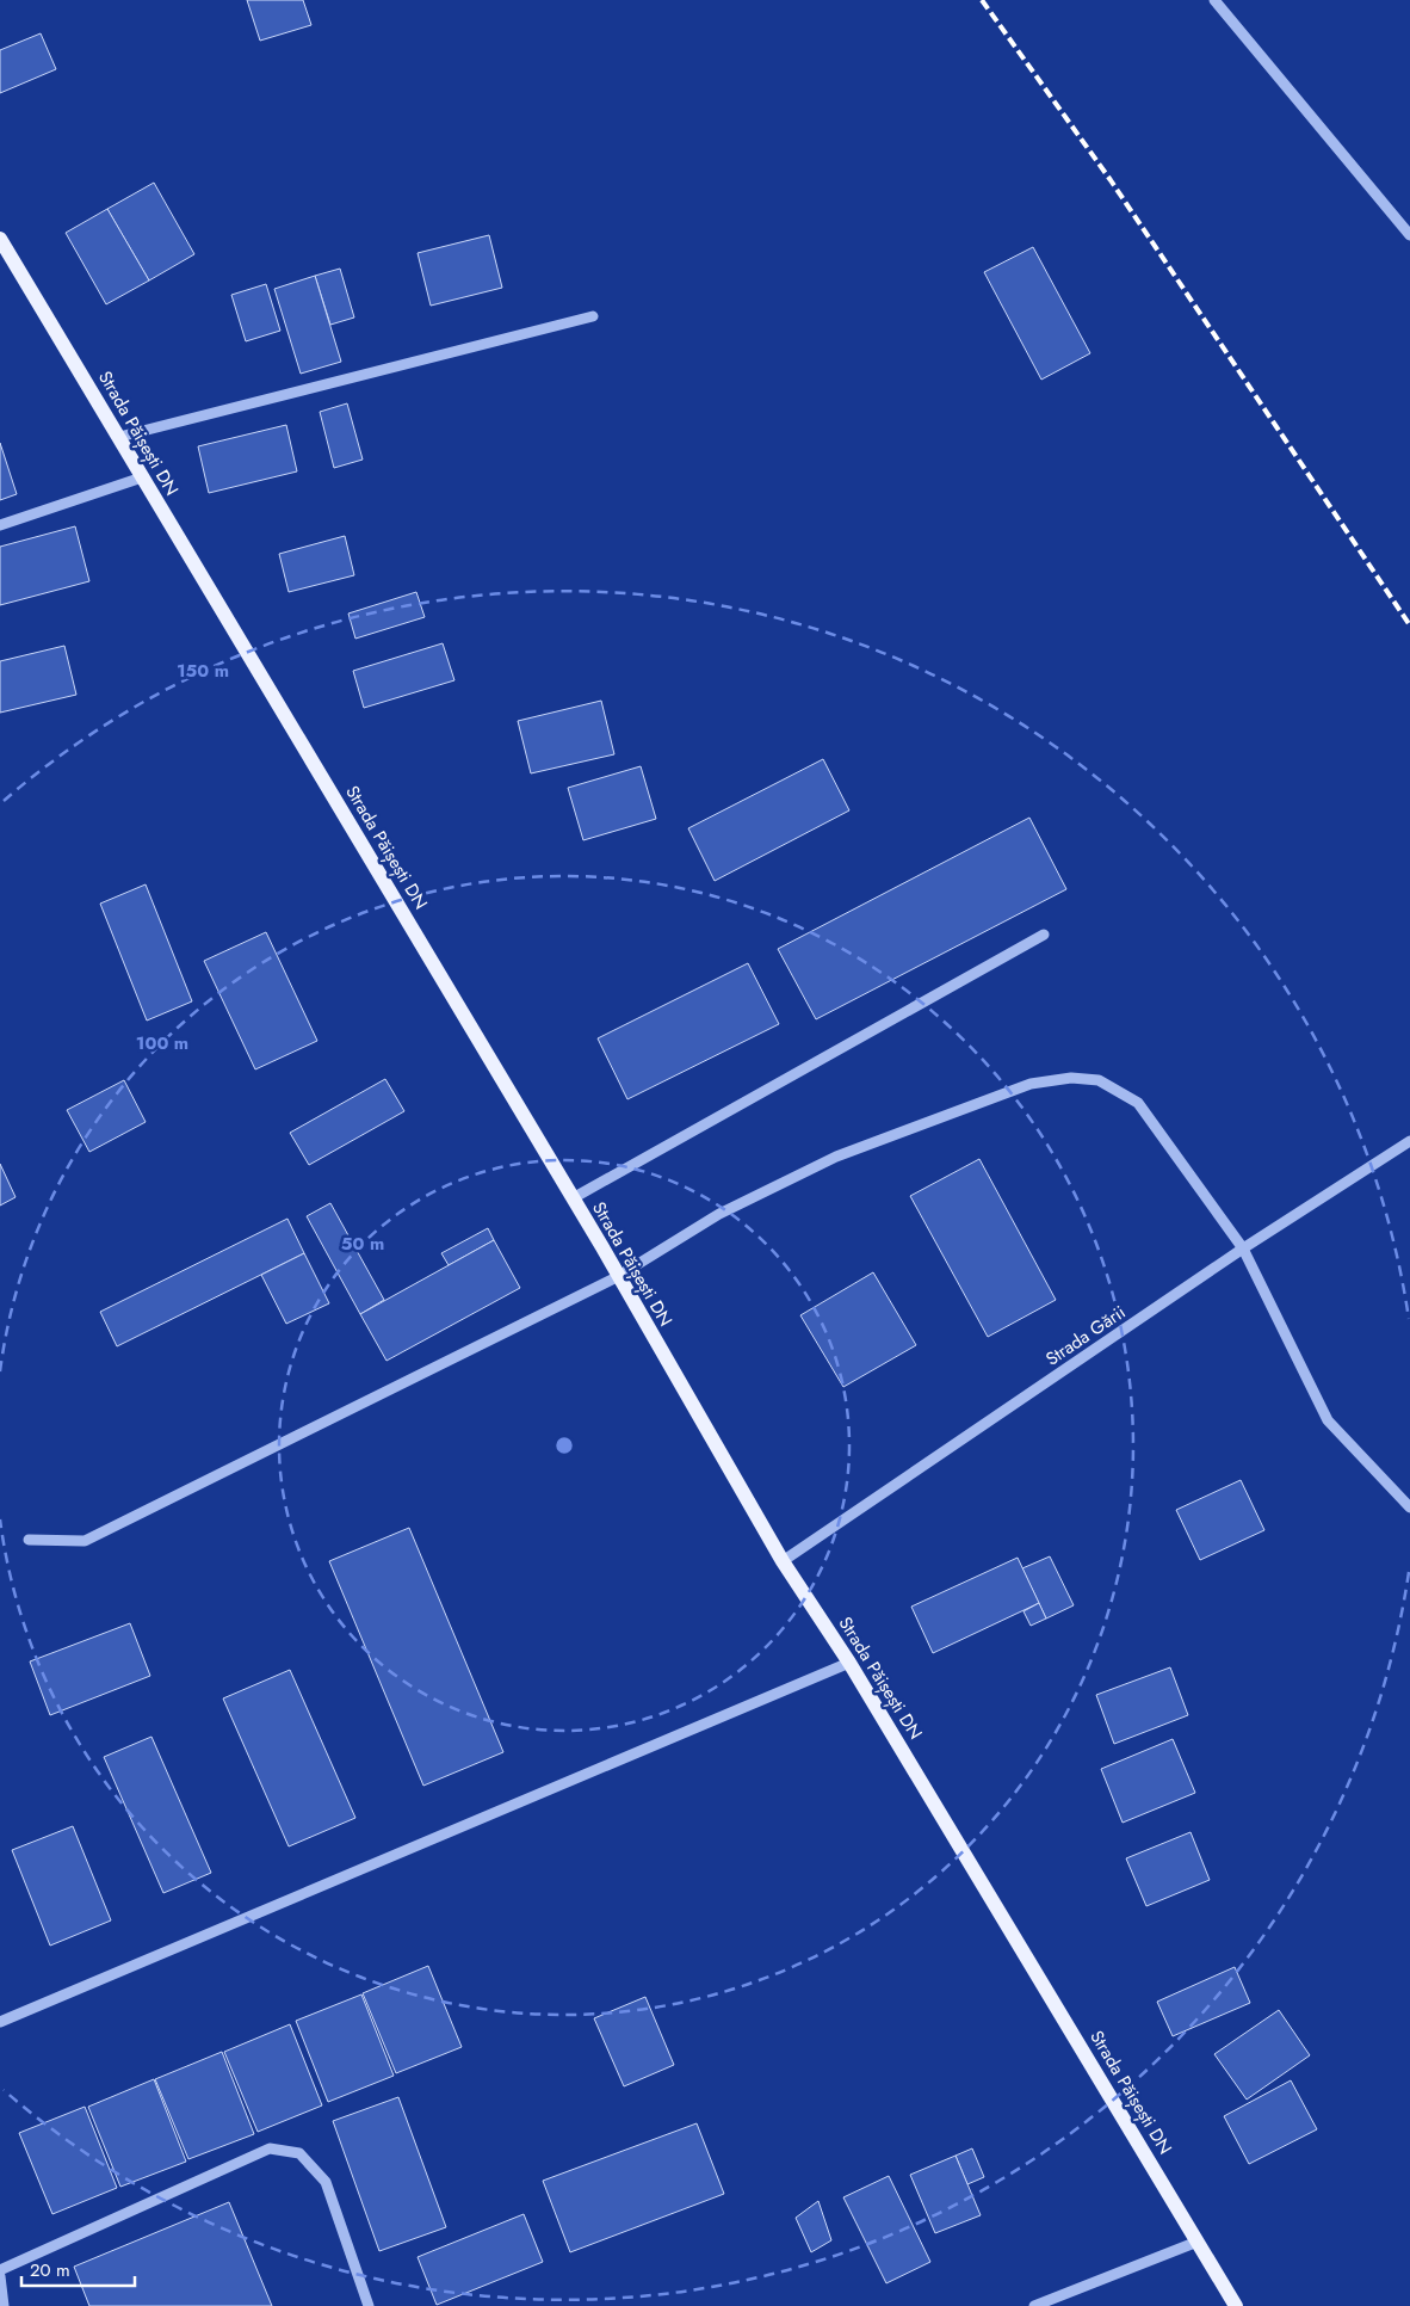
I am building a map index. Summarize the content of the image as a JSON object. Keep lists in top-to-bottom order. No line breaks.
{"streets":{"main road":["Strada Păișești DN"],"street":["Strada Gării"]},"crossings":[["Strada Păișești DN","Strada Gării"]],"scale_bar":"20 m","rings":["150 m","100 m","50 m"]}
